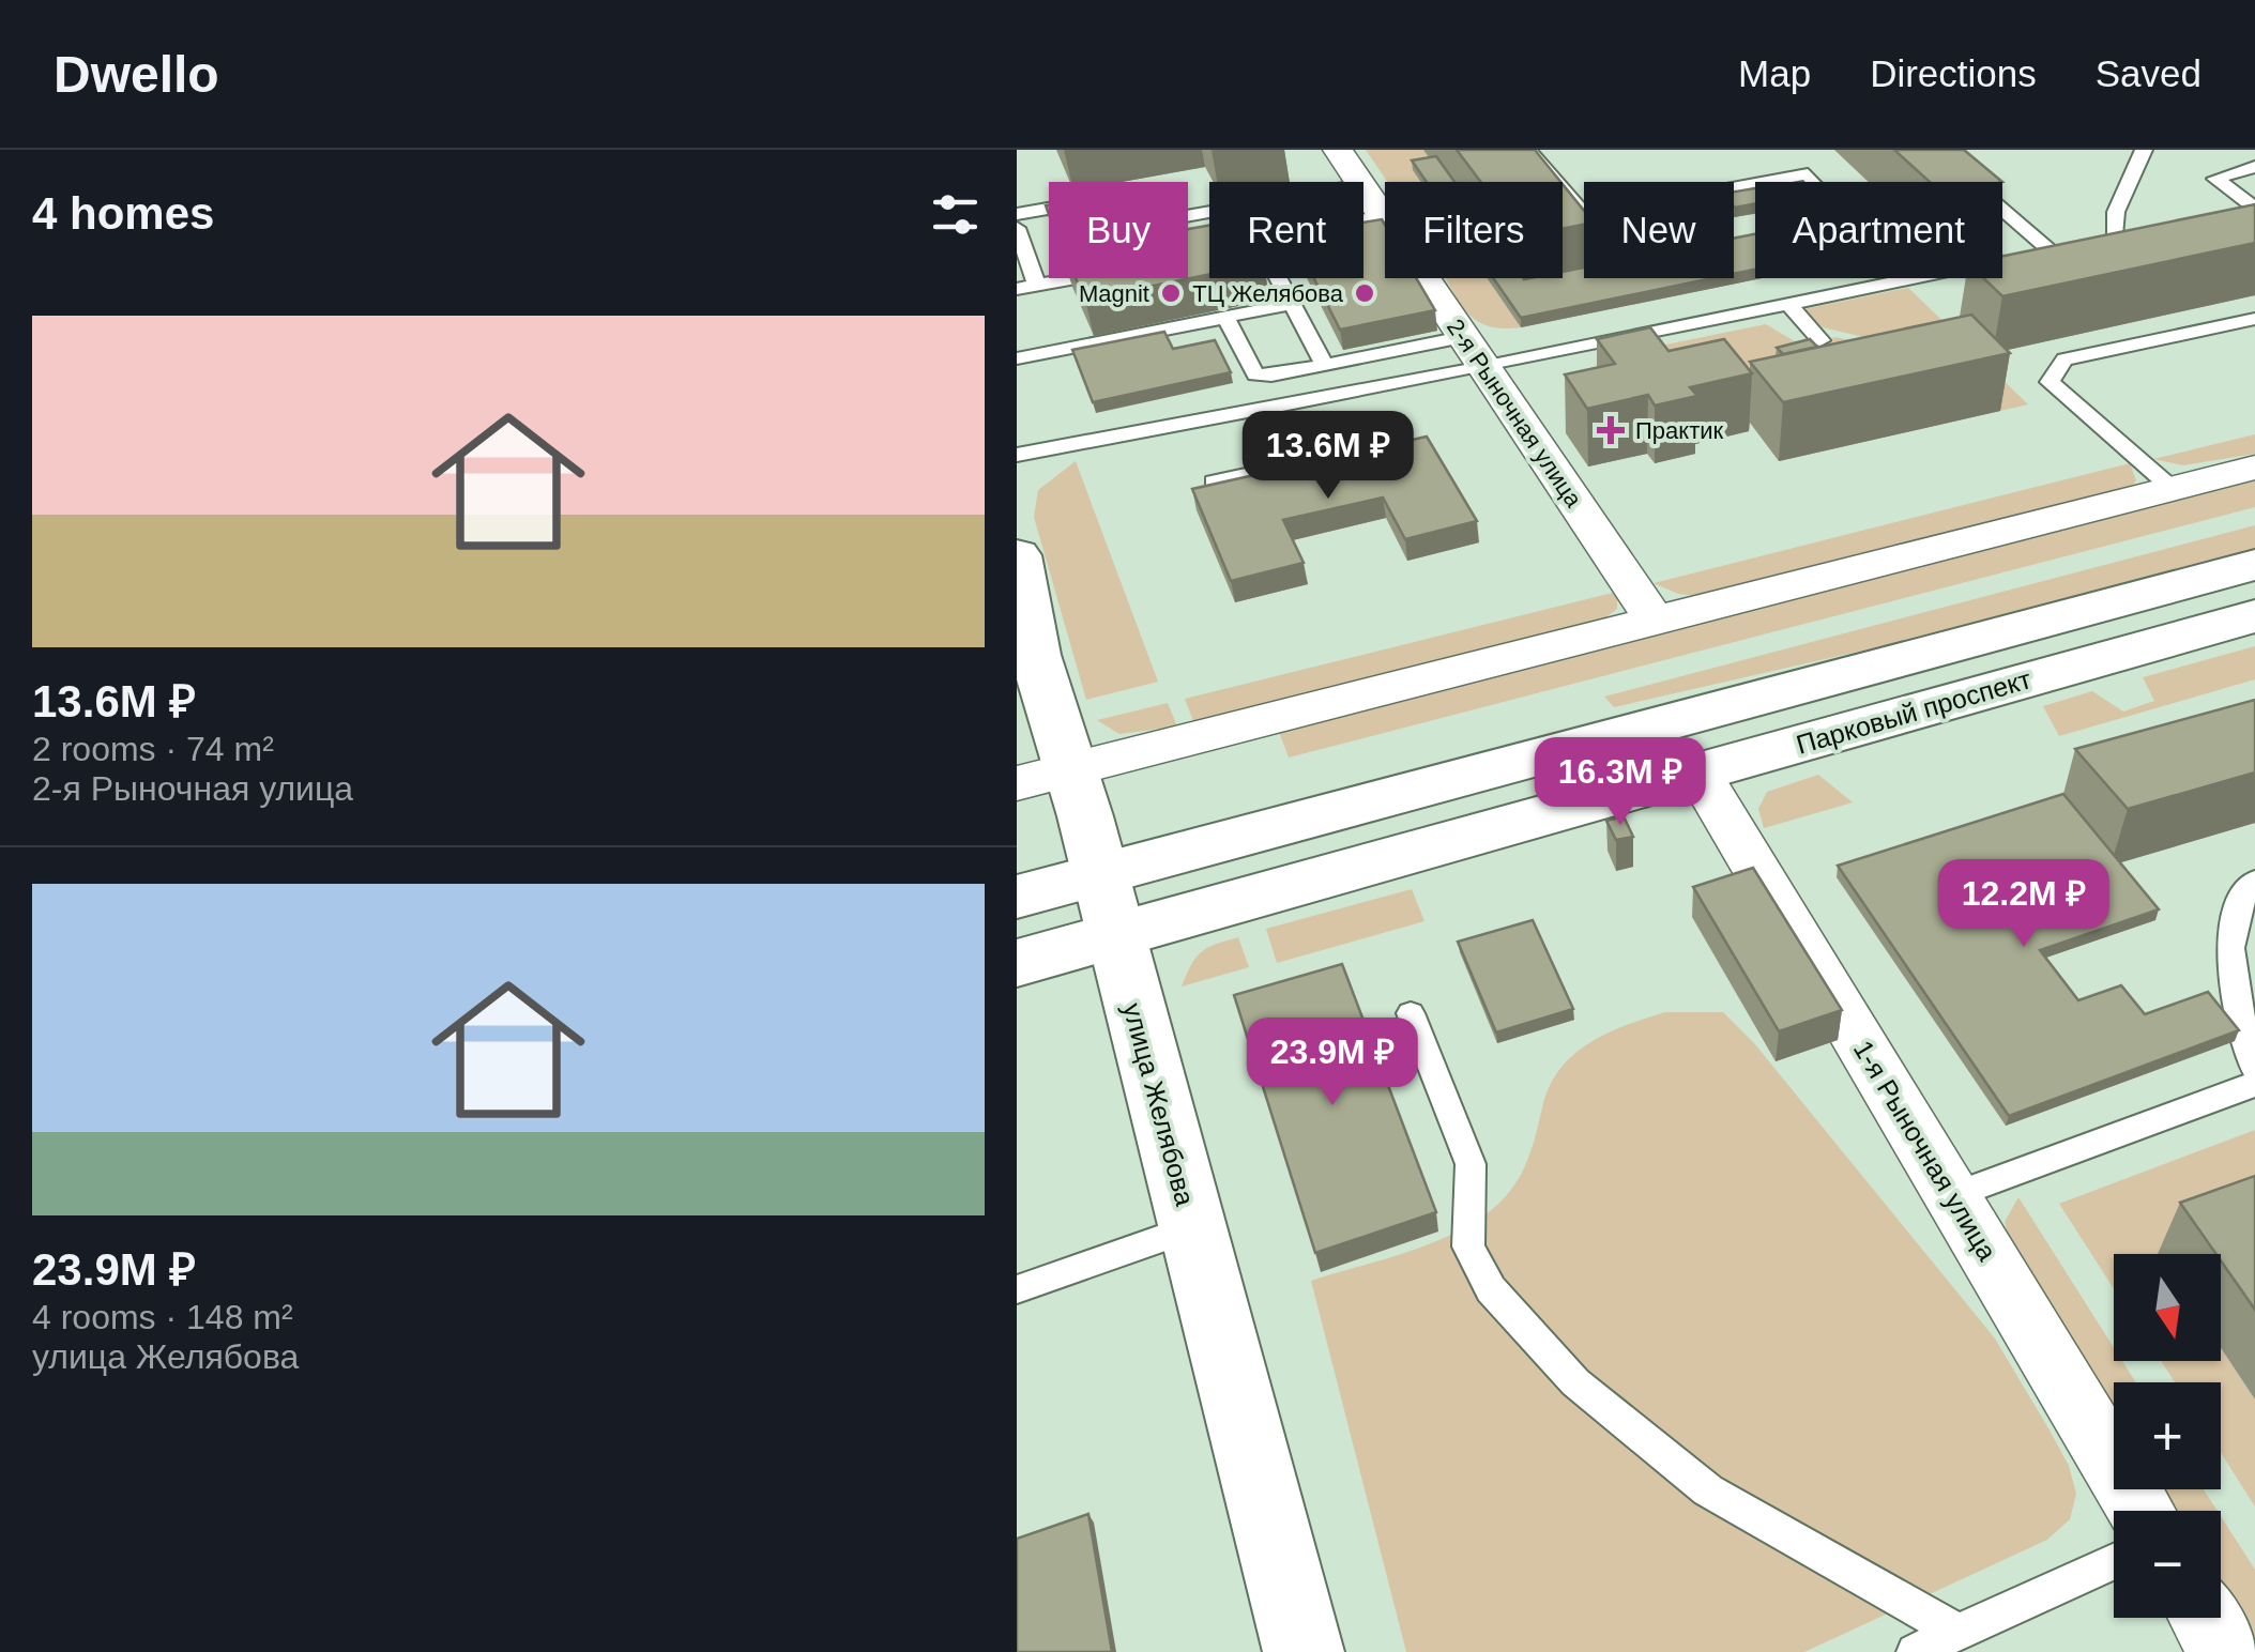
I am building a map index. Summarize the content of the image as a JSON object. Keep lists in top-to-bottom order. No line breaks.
{"streets":{"main road":["Парковый проспект","улица Желябова"],"street":["2-я Рыночная улица","1-я Рыночная улица"]},"crossings":[["Парковый проспект","улица Желябова"],["Парковый проспект","1-я Рыночная улица"]],"places":{"other":["Magnit","ТЦ Желябова"],"health":["Практик"]},"north":"bottom","page":{"header":"Dwello","nav":["Map","Directions","Saved"],"heading":"4 homes","chip":["Buy","Rent","Filters","New","Apartment"],"list":[{"name":"13.6M ₽","note":"2 rooms · 74 m² · 2-я Рыночная улица"},{"name":"23.9M ₽","note":"4 rooms · 148 m² · улица Желябова"}],"price":["13.6M ₽","16.3M ₽","12.2M ₽","23.9M ₽"],"map_buttons":["+","−"]}}
